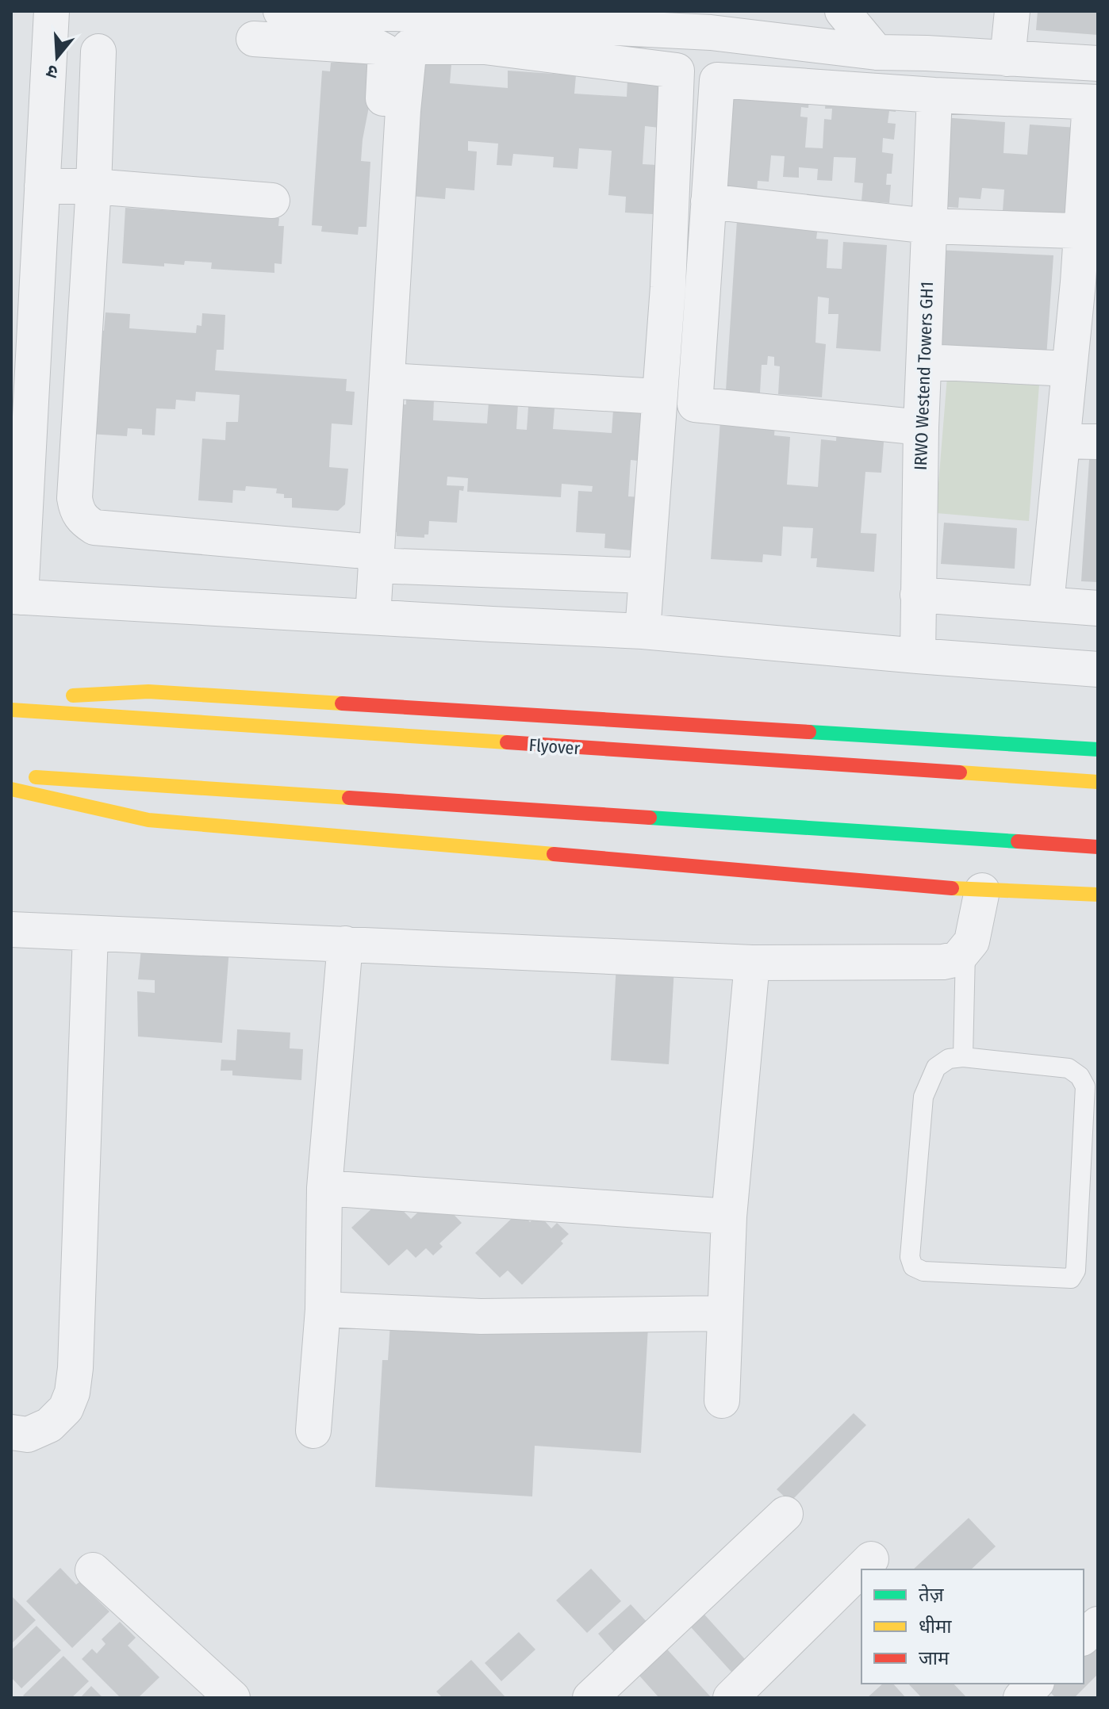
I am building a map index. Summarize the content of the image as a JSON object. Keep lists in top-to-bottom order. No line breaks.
{"streets":{"main road":["Flyover"],"street":["IRWO Westend Towers GH1"]},"legend":["तेज़","धीमा","जाम"],"north":"bottom"}
